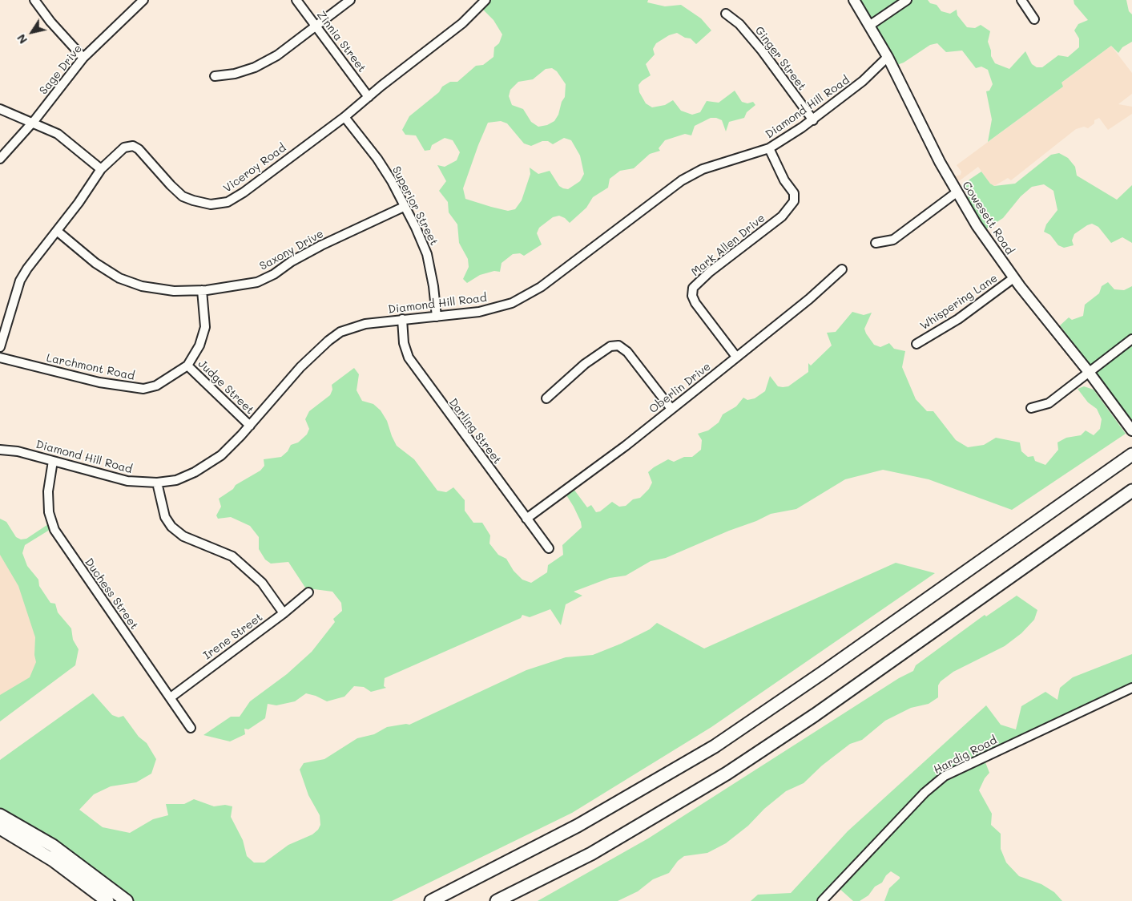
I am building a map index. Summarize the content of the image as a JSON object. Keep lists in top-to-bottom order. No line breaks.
{"streets":{"main road":["Cowesett Road"],"street":["Zinnia Street","Ginger Street","Sage Drive","Diamond Hill Road","Viceroy Road","Superior Street","Mark Allen Drive","Saxony Drive","Whispering Lane","Larchmont Road","Judge Street","Oberlin Drive","Darling Street","Duchess Street","Irene Street","Hardig Road"]},"crossings":[["Zinnia Street","Viceroy Road"],["Ginger Street","Diamond Hill Road"],["Diamond Hill Road","Superior Street"],["Diamond Hill Road","Cowesett Road"],["Diamond Hill Road","Mark Allen Drive"],["Diamond Hill Road","Judge Street"],["Diamond Hill Road","Darling Street"],["Diamond Hill Road","Duchess Street"],["Viceroy Road","Superior Street"],["Viceroy Road","Saxony Drive"],["Superior Street","Saxony Drive"],["Cowesett Road","Whispering Lane"],["Mark Allen Drive","Oberlin Drive"],["Saxony Drive","Larchmont Road"],["Larchmont Road","Judge Street"],["Oberlin Drive","Darling Street"],["Duchess Street","Irene Street"]],"north":"bottom left"}
